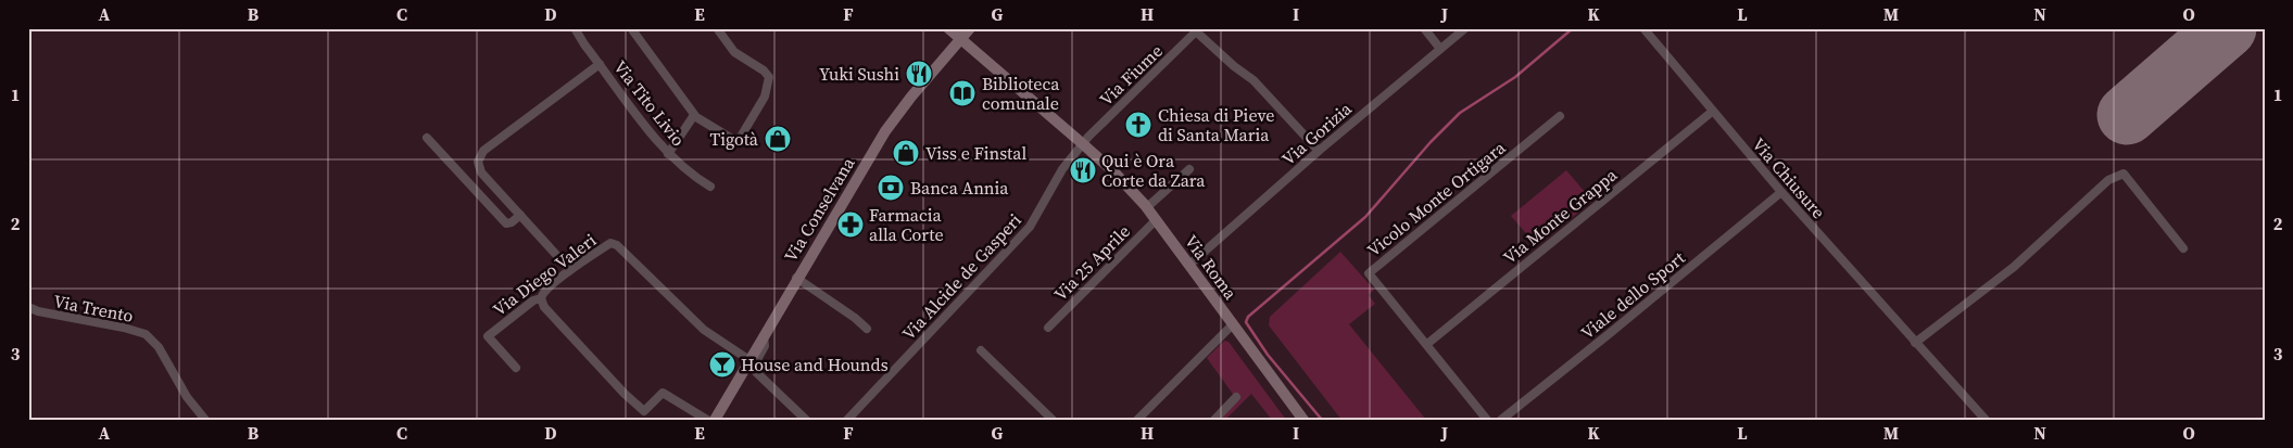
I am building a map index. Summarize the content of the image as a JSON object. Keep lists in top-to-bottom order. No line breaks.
{"streets":{"main road":["Via Conselvana","Via Roma"],"street":["Via Fiume","Via Tito Livio","Via Gorizia","Via Chiusure","Vicolo Monte Ortigara","Via Monte Grappa","Via 25 Aprile","Via Diego Valeri","Via Alcide de Gasperi","Viale dello Sport","Via Trento"]},"crossings":[["Via Fiume","Via Roma"],["Via Fiume","Via Alcide de Gasperi"],["Via Gorizia","Via Roma"],["Via Chiusure","Via Monte Grappa"],["Via Chiusure","Viale dello Sport"],["Vicolo Monte Ortigara","Via Monte Grappa"],["Via Conselvana","Via Roma"],["Via Conselvana","Via Diego Valeri"],["Via 25 Aprile","Via Roma"],["Via Roma","Via Alcide de Gasperi"]],"places":{"restaurant":["Yuki Sushi","Qui è Ora Corte da Zara"],"library":["Biblioteca comunale"],"church":["Chiesa di Pieve di Santa Maria"],"shop":["Tigotà","Viss e Finstal"],"bank":["Banca Annia"],"pharmacy":["Farmacia alla Corte"],"bar":["House and Hounds"]},"grid":{"columns":["A","B","C","D","E","F","G","H","I","J","K","L","M","N","O"],"rows":["1","2","3"]}}
